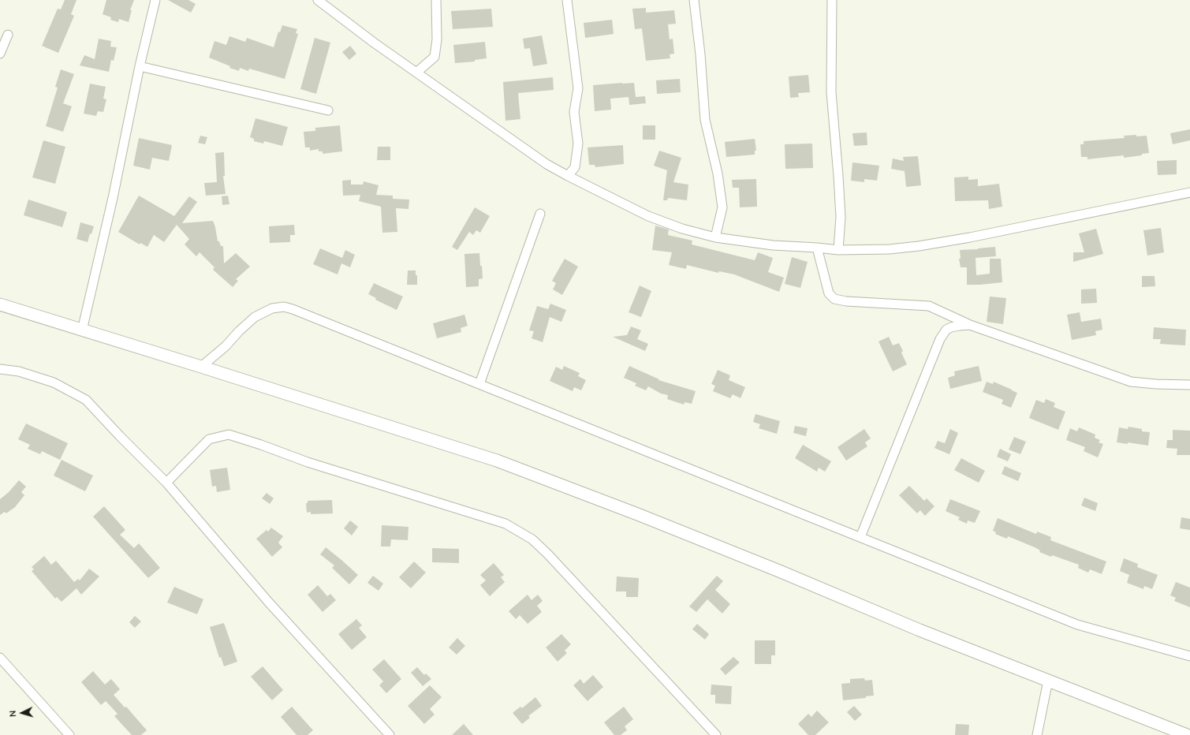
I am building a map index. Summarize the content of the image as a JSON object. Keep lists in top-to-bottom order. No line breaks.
{"north":"left"}
